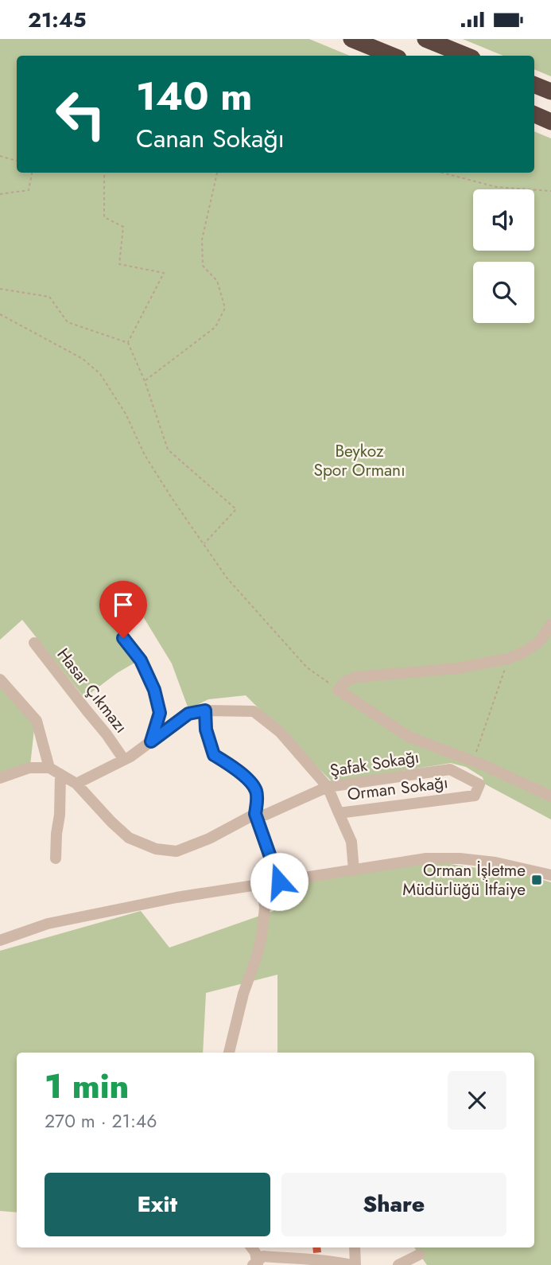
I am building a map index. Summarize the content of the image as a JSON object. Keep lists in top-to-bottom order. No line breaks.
{"streets":{"street":["Hasar Çıkmazı","Şafak Sokağı","Orman Sokağı"]},"crossings":[["Şafak Sokağı","Orman Sokağı"]],"parks":["Beykoz Spor Ormanı"],"places":{"transit":["Orman İşletme Müdürlüğü İtfaiye"]},"page":{"status":"21:45","turn":["140 m","Canan Sokağı"],"heading":["1 min","270 m · 21:46"],"buttons":["Exit","Share"]}}
